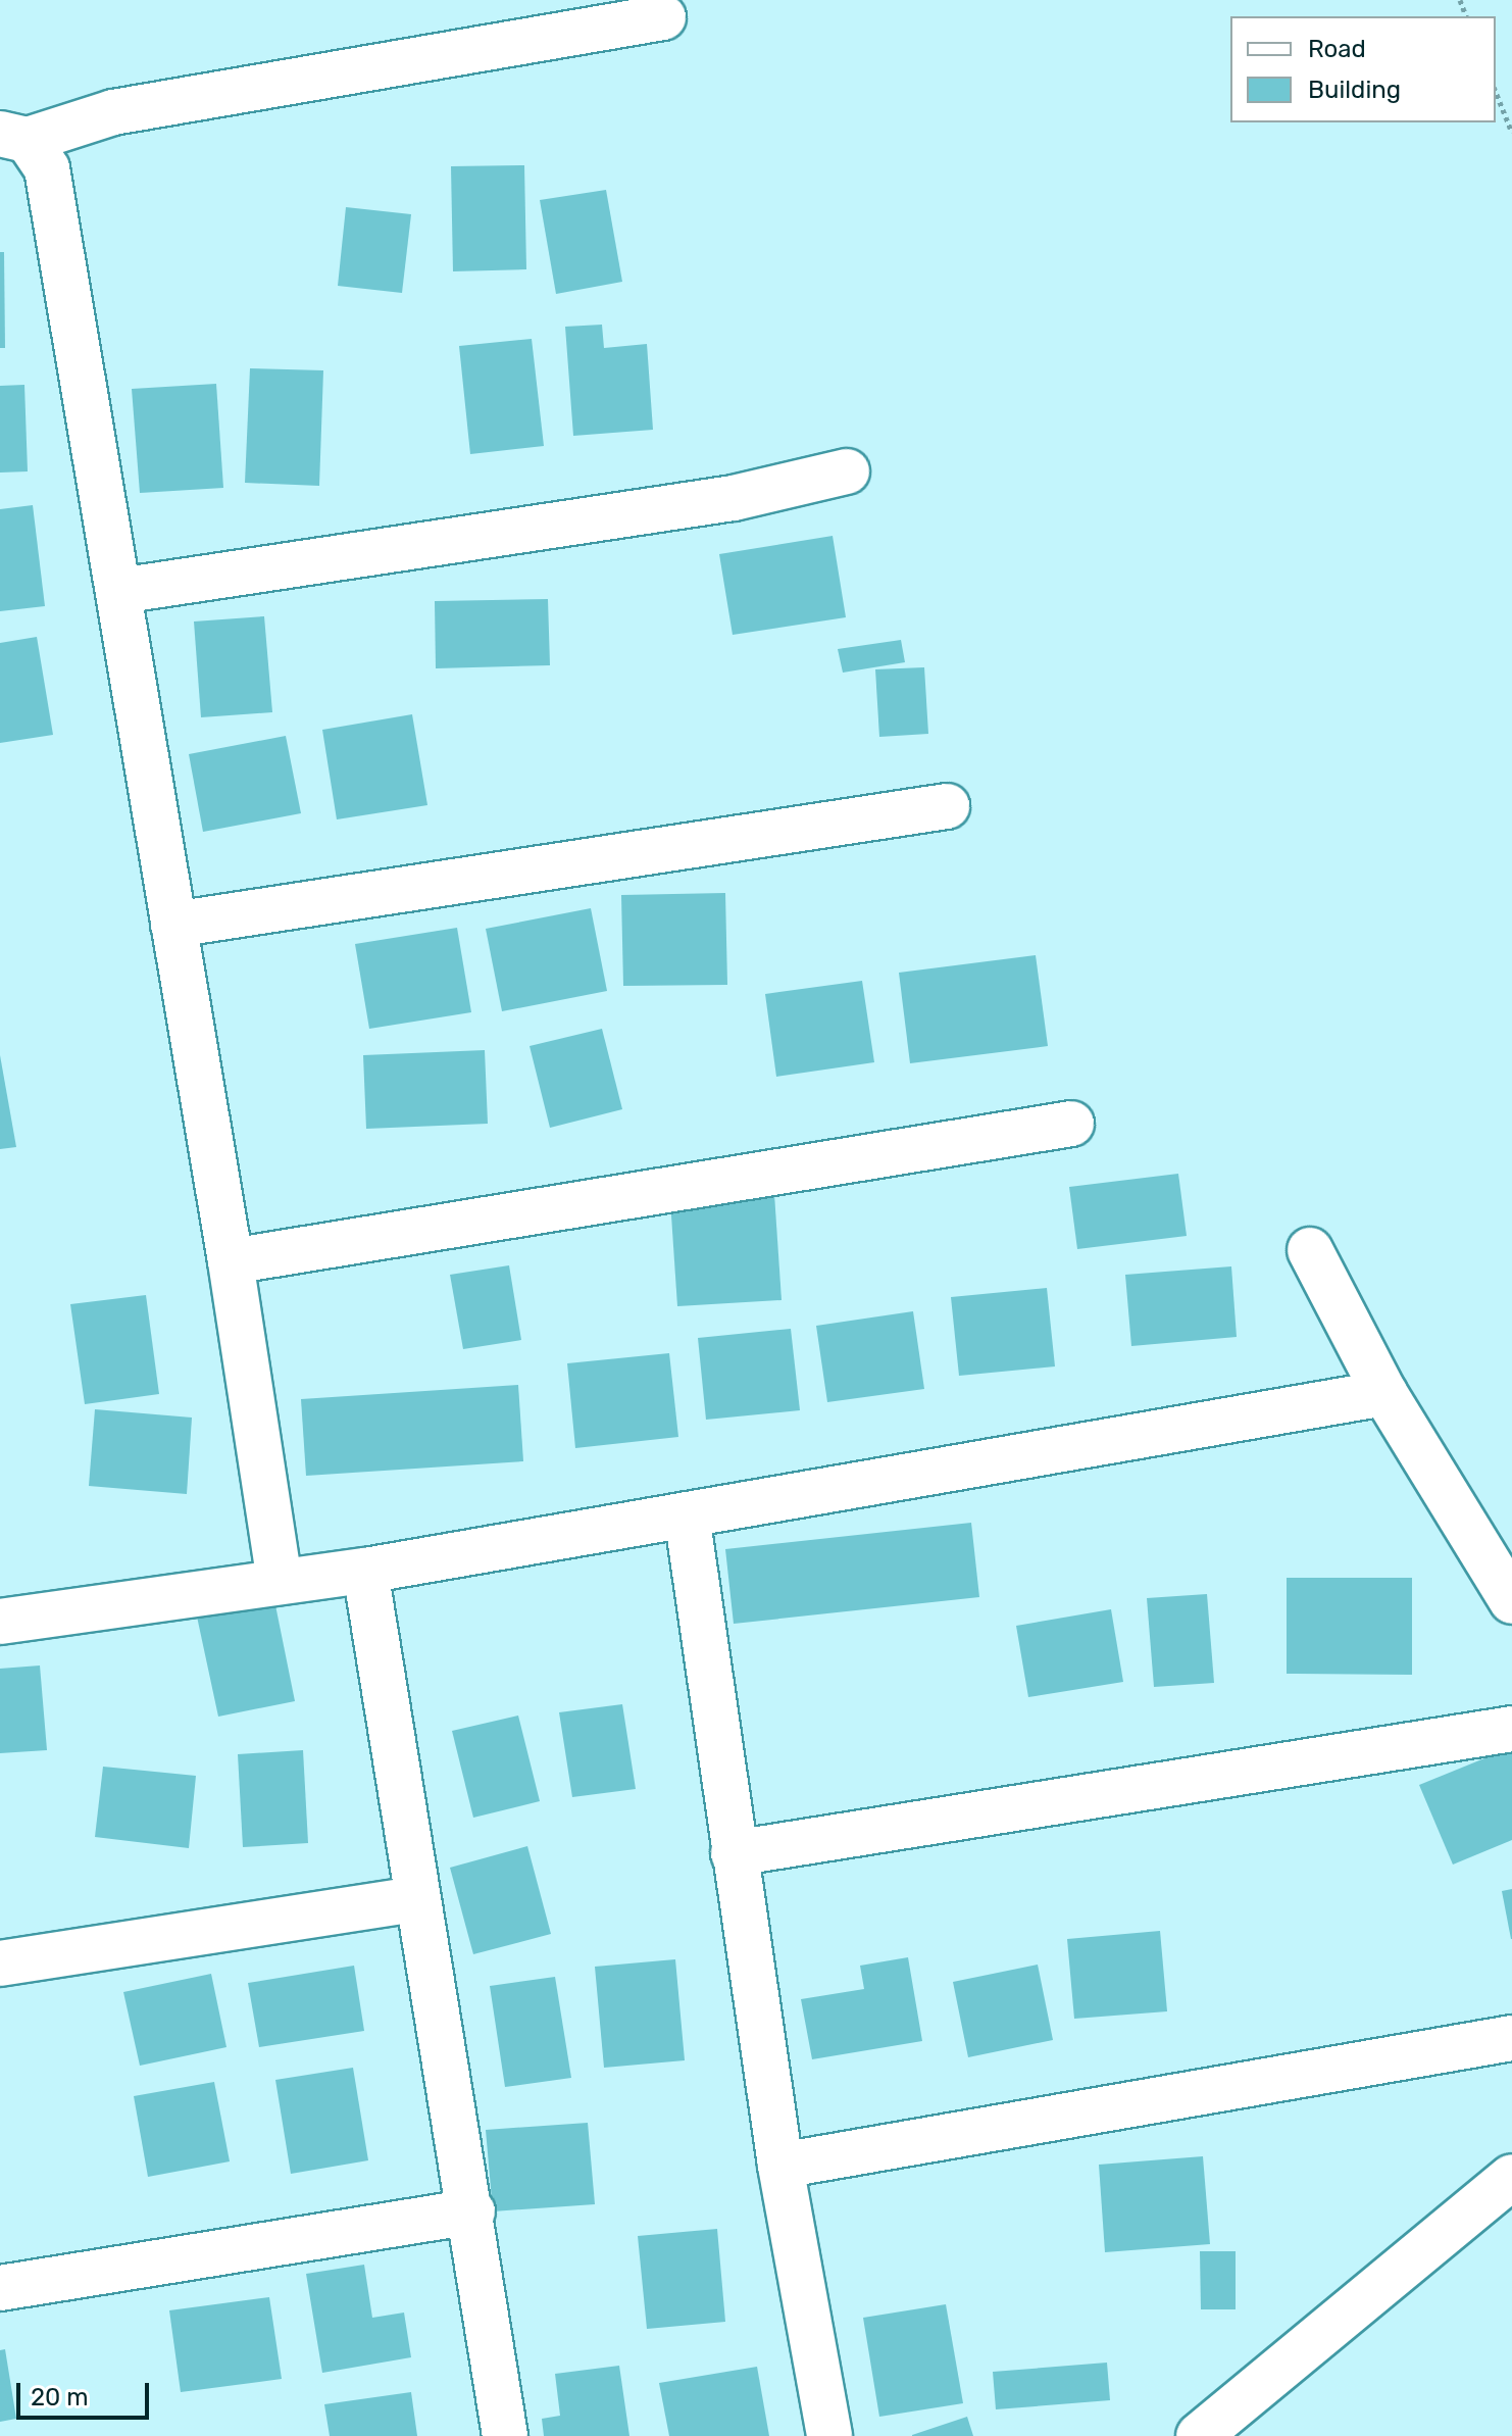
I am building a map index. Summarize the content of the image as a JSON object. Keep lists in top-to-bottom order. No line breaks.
{"legend":["Road","Building"],"scale_bar":"20 m"}
